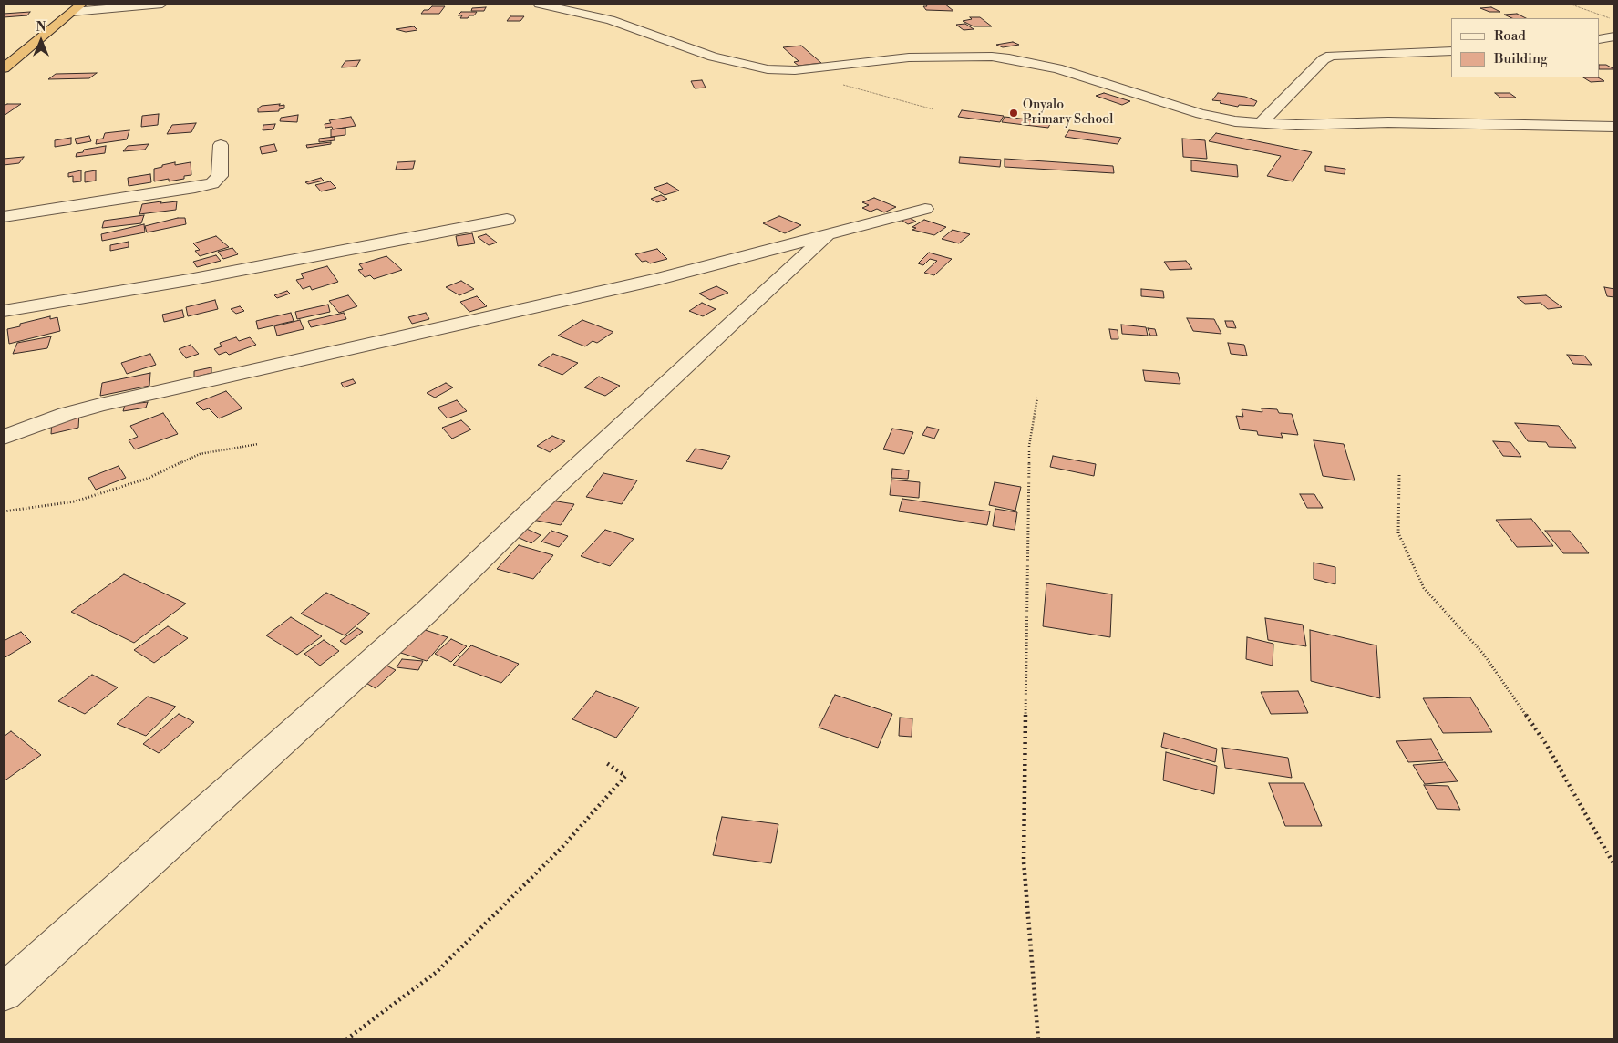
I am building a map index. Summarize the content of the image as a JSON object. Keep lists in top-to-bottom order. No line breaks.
{"places":["Onyalo Primary School"],"legend":["Road","Building"],"north":"top"}
